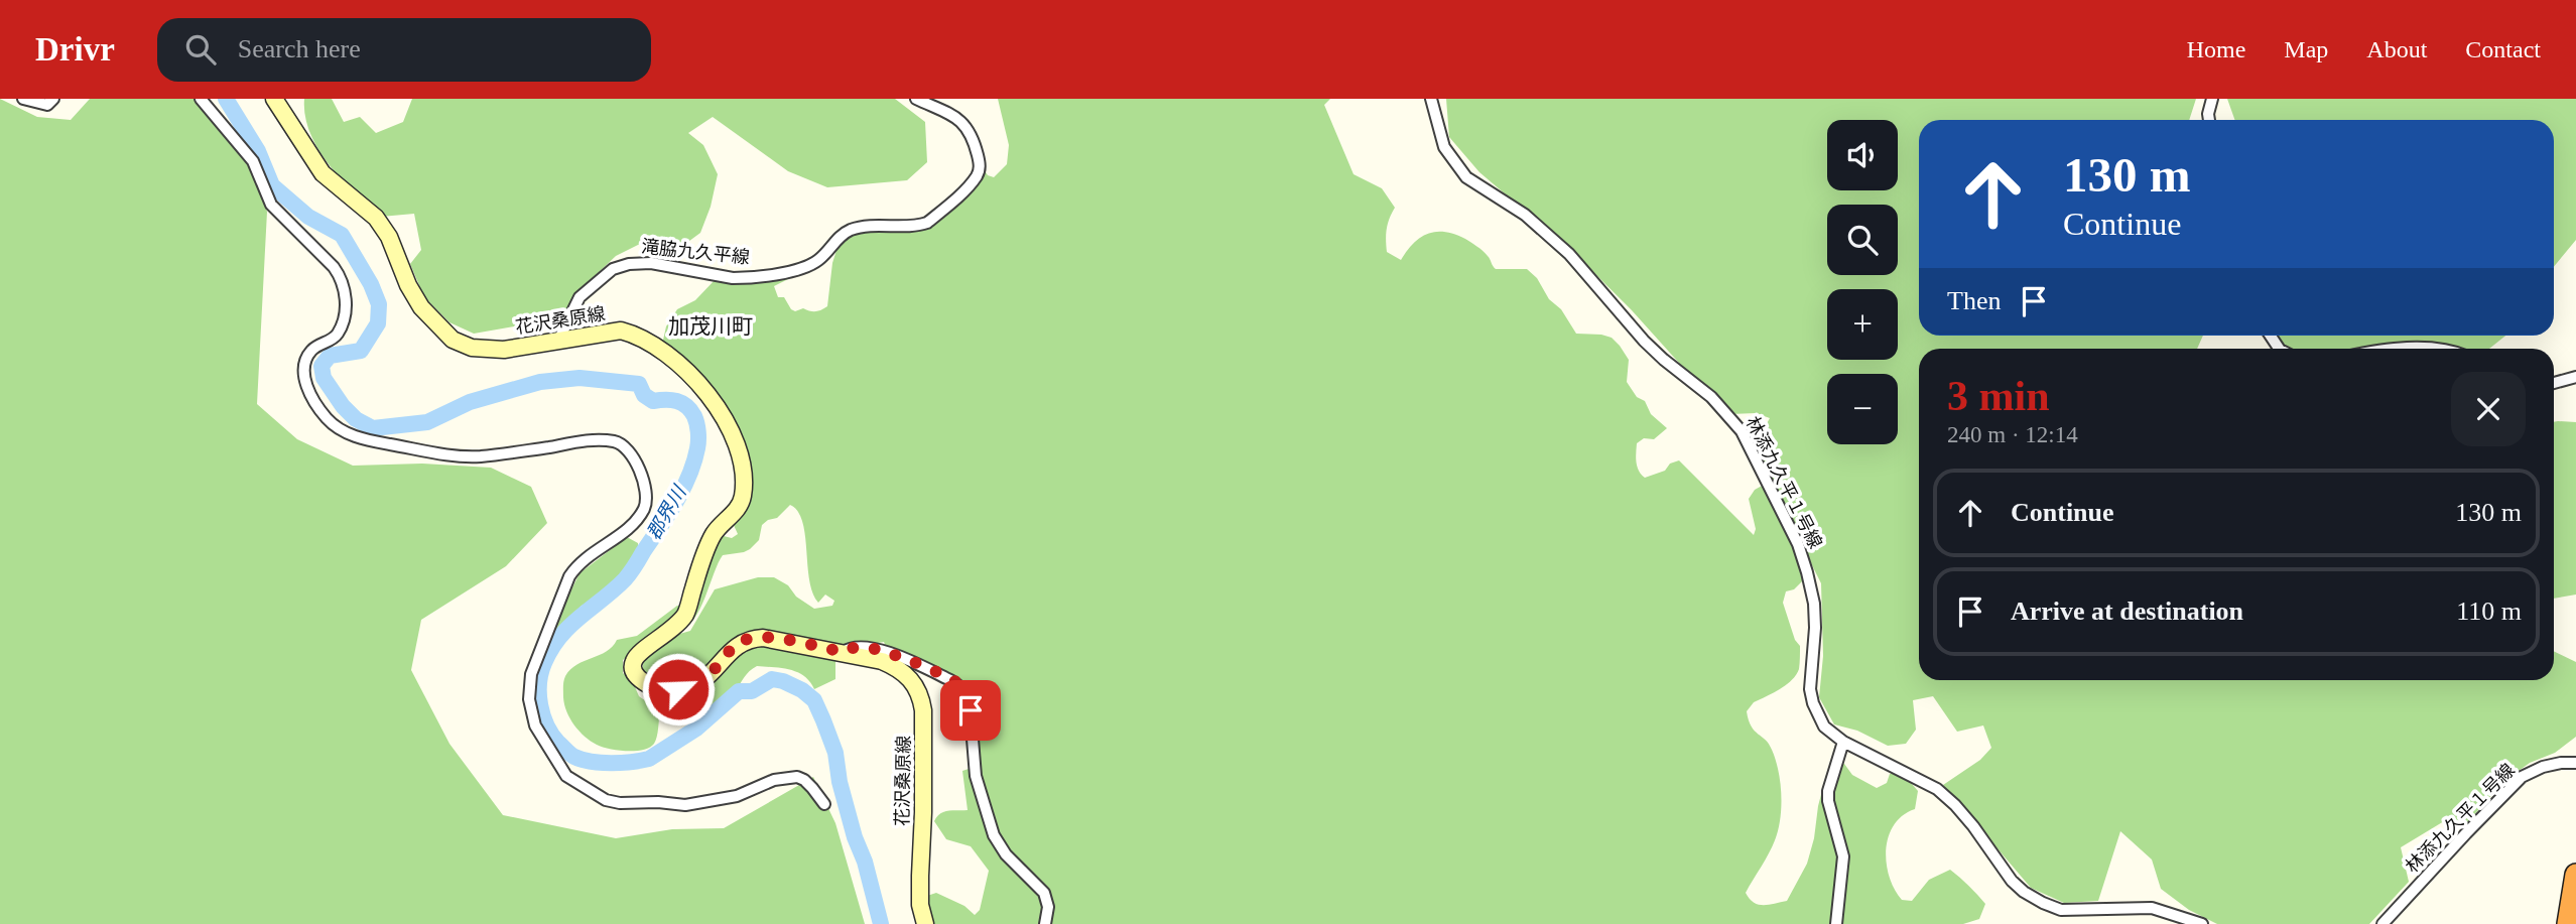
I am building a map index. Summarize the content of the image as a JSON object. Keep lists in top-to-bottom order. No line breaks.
{"streets":{"main road":["花沢桑原線"],"street":["滝脇九久平線","林添九久平１号線"]},"crossings":[["滝脇九久平線","花沢桑原線"]],"districts":["加茂川町"],"water":["郡界川"],"page":{"header":"Drivr","search":"Search here","nav":["Home","Map","About","Contact"],"map_buttons":["+","−"],"turn":["130 m","Continue"],"then":"Then","heading":["3 min","240 m · 12:14"],"list":[{"name":"Continue","value":"130 m"},{"name":"Arrive at destination","value":"110 m"}]}}
